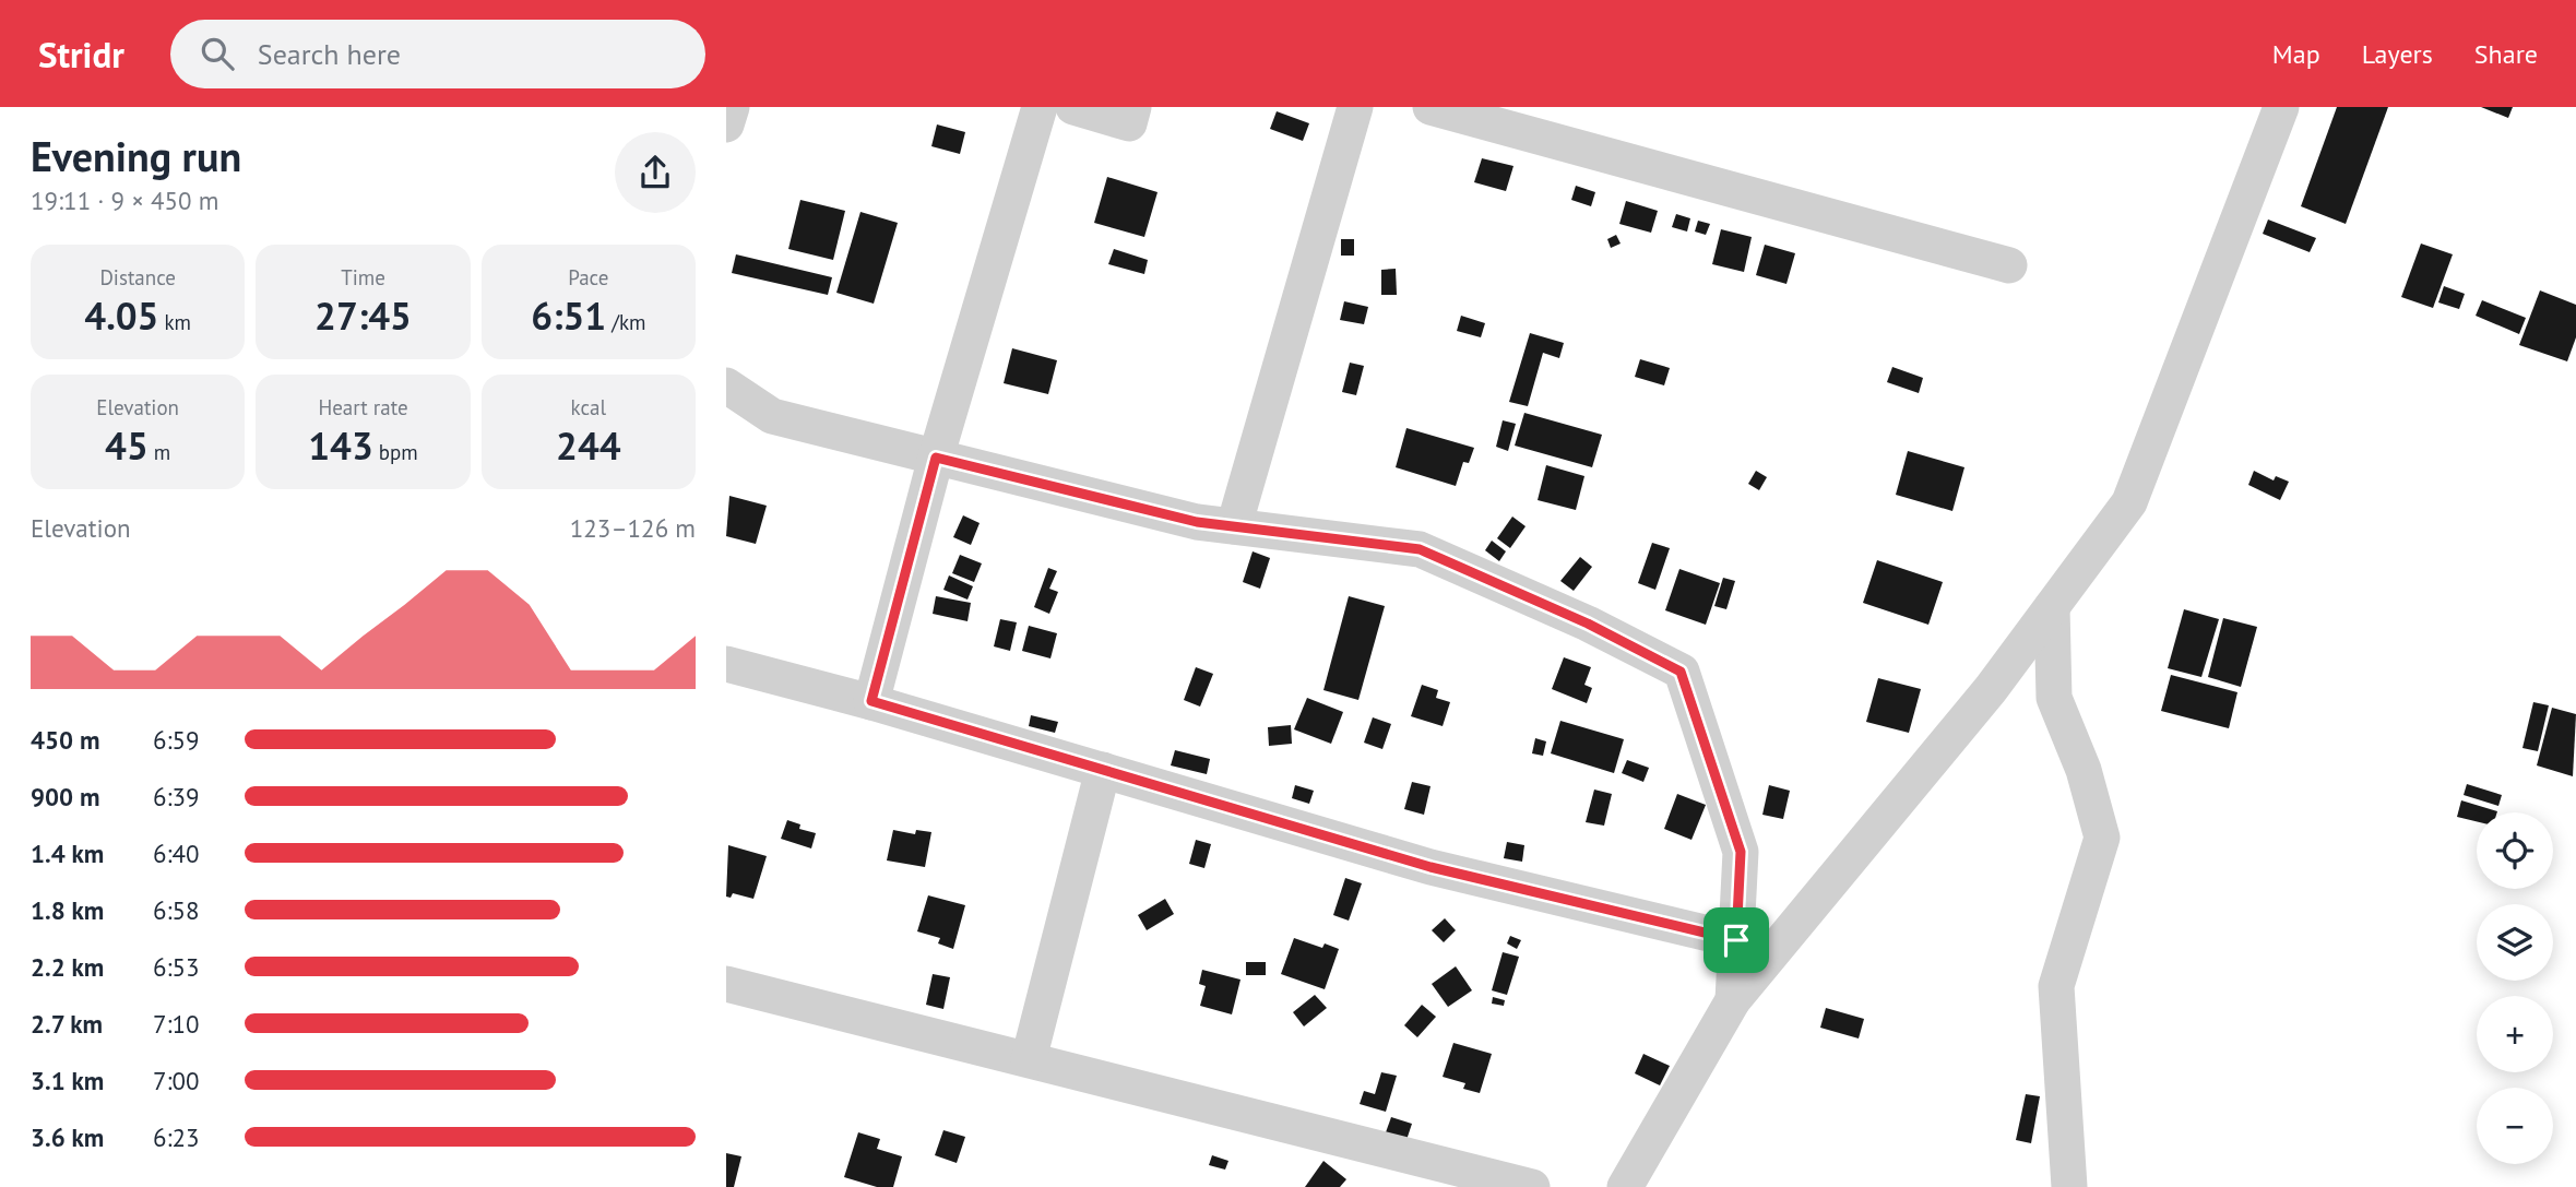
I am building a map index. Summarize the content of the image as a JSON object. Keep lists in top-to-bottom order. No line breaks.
{"page":{"header":"Stridr","search":"Search here","nav":["Map","Layers","Share"],"heading":["Evening run","19:11 · 9 × 450 m"],"stats":[["Distance","4.05 km"],["Time","27:45"],["Pace","6:51 /km"],["Elevation","45 m"],["Heart rate","143 bpm"],["kcal","244"]],"chart":["Elevation","123–126 m"],"list":[{"name":"450 m","note":"6:59"},{"name":"900 m","note":"6:39"},{"name":"1.4 km","note":"6:40"},{"name":"1.8 km","note":"6:58"},{"name":"2.2 km","note":"6:53"},{"name":"2.7 km","note":"7:10"},{"name":"3.1 km","note":"7:00"},{"name":"3.6 km","note":"6:23"}],"map_buttons":["+","−"]}}
